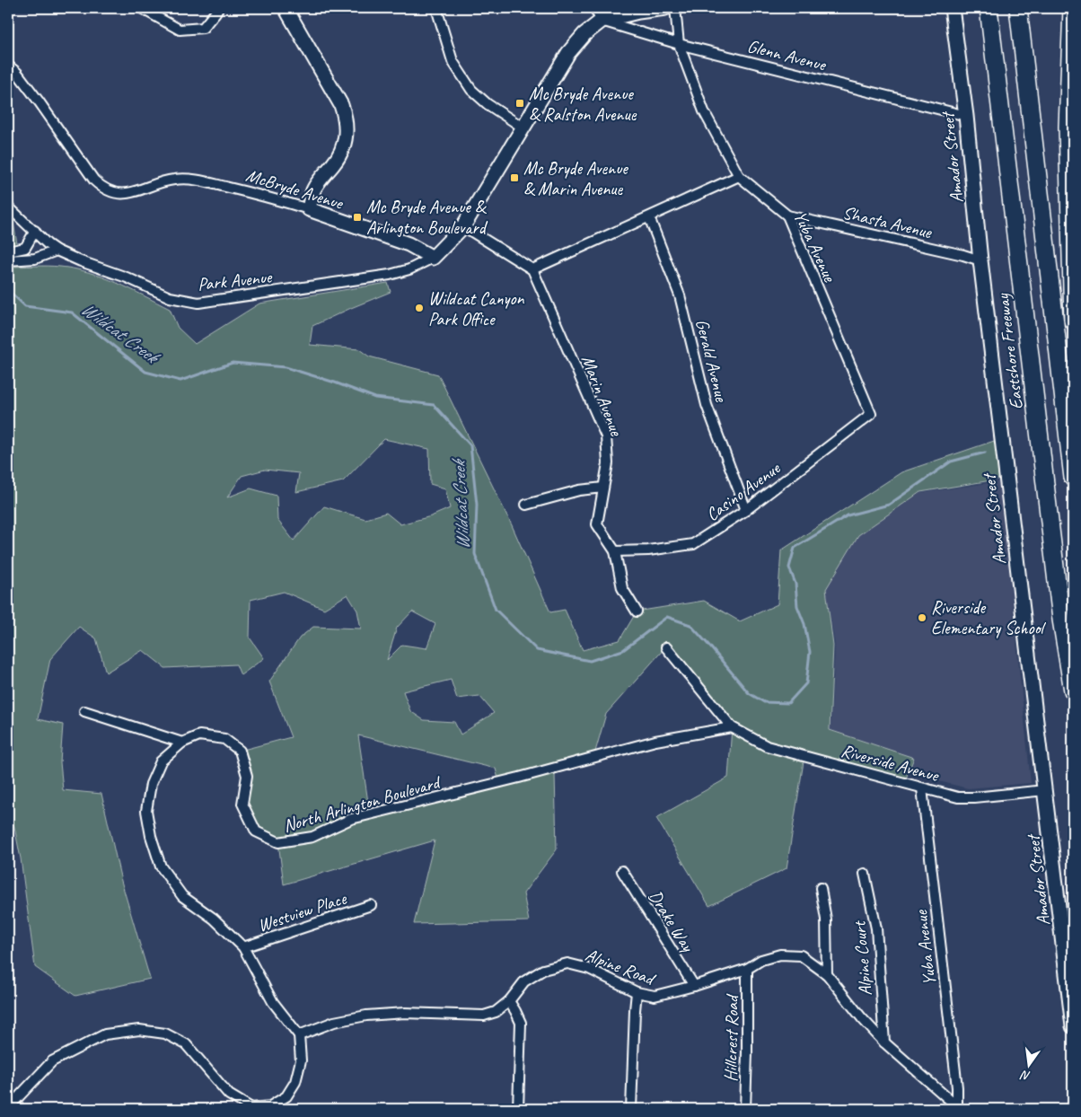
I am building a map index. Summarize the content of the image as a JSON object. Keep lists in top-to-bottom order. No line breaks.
{"streets":{"highway":["Eastshore Freeway"],"street":["Glenn Avenue","Amador Street","McBryde Avenue","Shasta Avenue","Yuba Avenue","Park Avenue","Gerald Avenue","Marin Avenue","Casino Avenue","Riverside Avenue","North Arlington Boulevard","Westview Place","Drake Way","Alpine Court","Alpine Road","Hillcrest Road"]},"crossings":[["Glenn Avenue","Amador Street"],["Glenn Avenue","Yuba Avenue"],["Amador Street","Shasta Avenue"],["Amador Street","Riverside Avenue"],["McBryde Avenue","Park Avenue"],["Shasta Avenue","Yuba Avenue"],["Yuba Avenue","Casino Avenue"],["Yuba Avenue","Riverside Avenue"],["Yuba Avenue","Alpine Road"],["Gerald Avenue","Casino Avenue"],["Marin Avenue","Casino Avenue"],["Riverside Avenue","North Arlington Boulevard"],["North Arlington Boulevard","Westview Place"],["North Arlington Boulevard","Alpine Road"],["Drake Way","Alpine Road"],["Alpine Court","Alpine Road"],["Alpine Road","Hillcrest Road"]],"water":["Wildcat Creek"],"places":{"transit":["Mc Bryde Avenue & Ralston Avenue","Mc Bryde Avenue & Marin Avenue","Mc Bryde Avenue & Arlington Boulevard"],"other":["Wildcat Canyon Park Office","Riverside Elementary School"]},"north":"bottom"}
